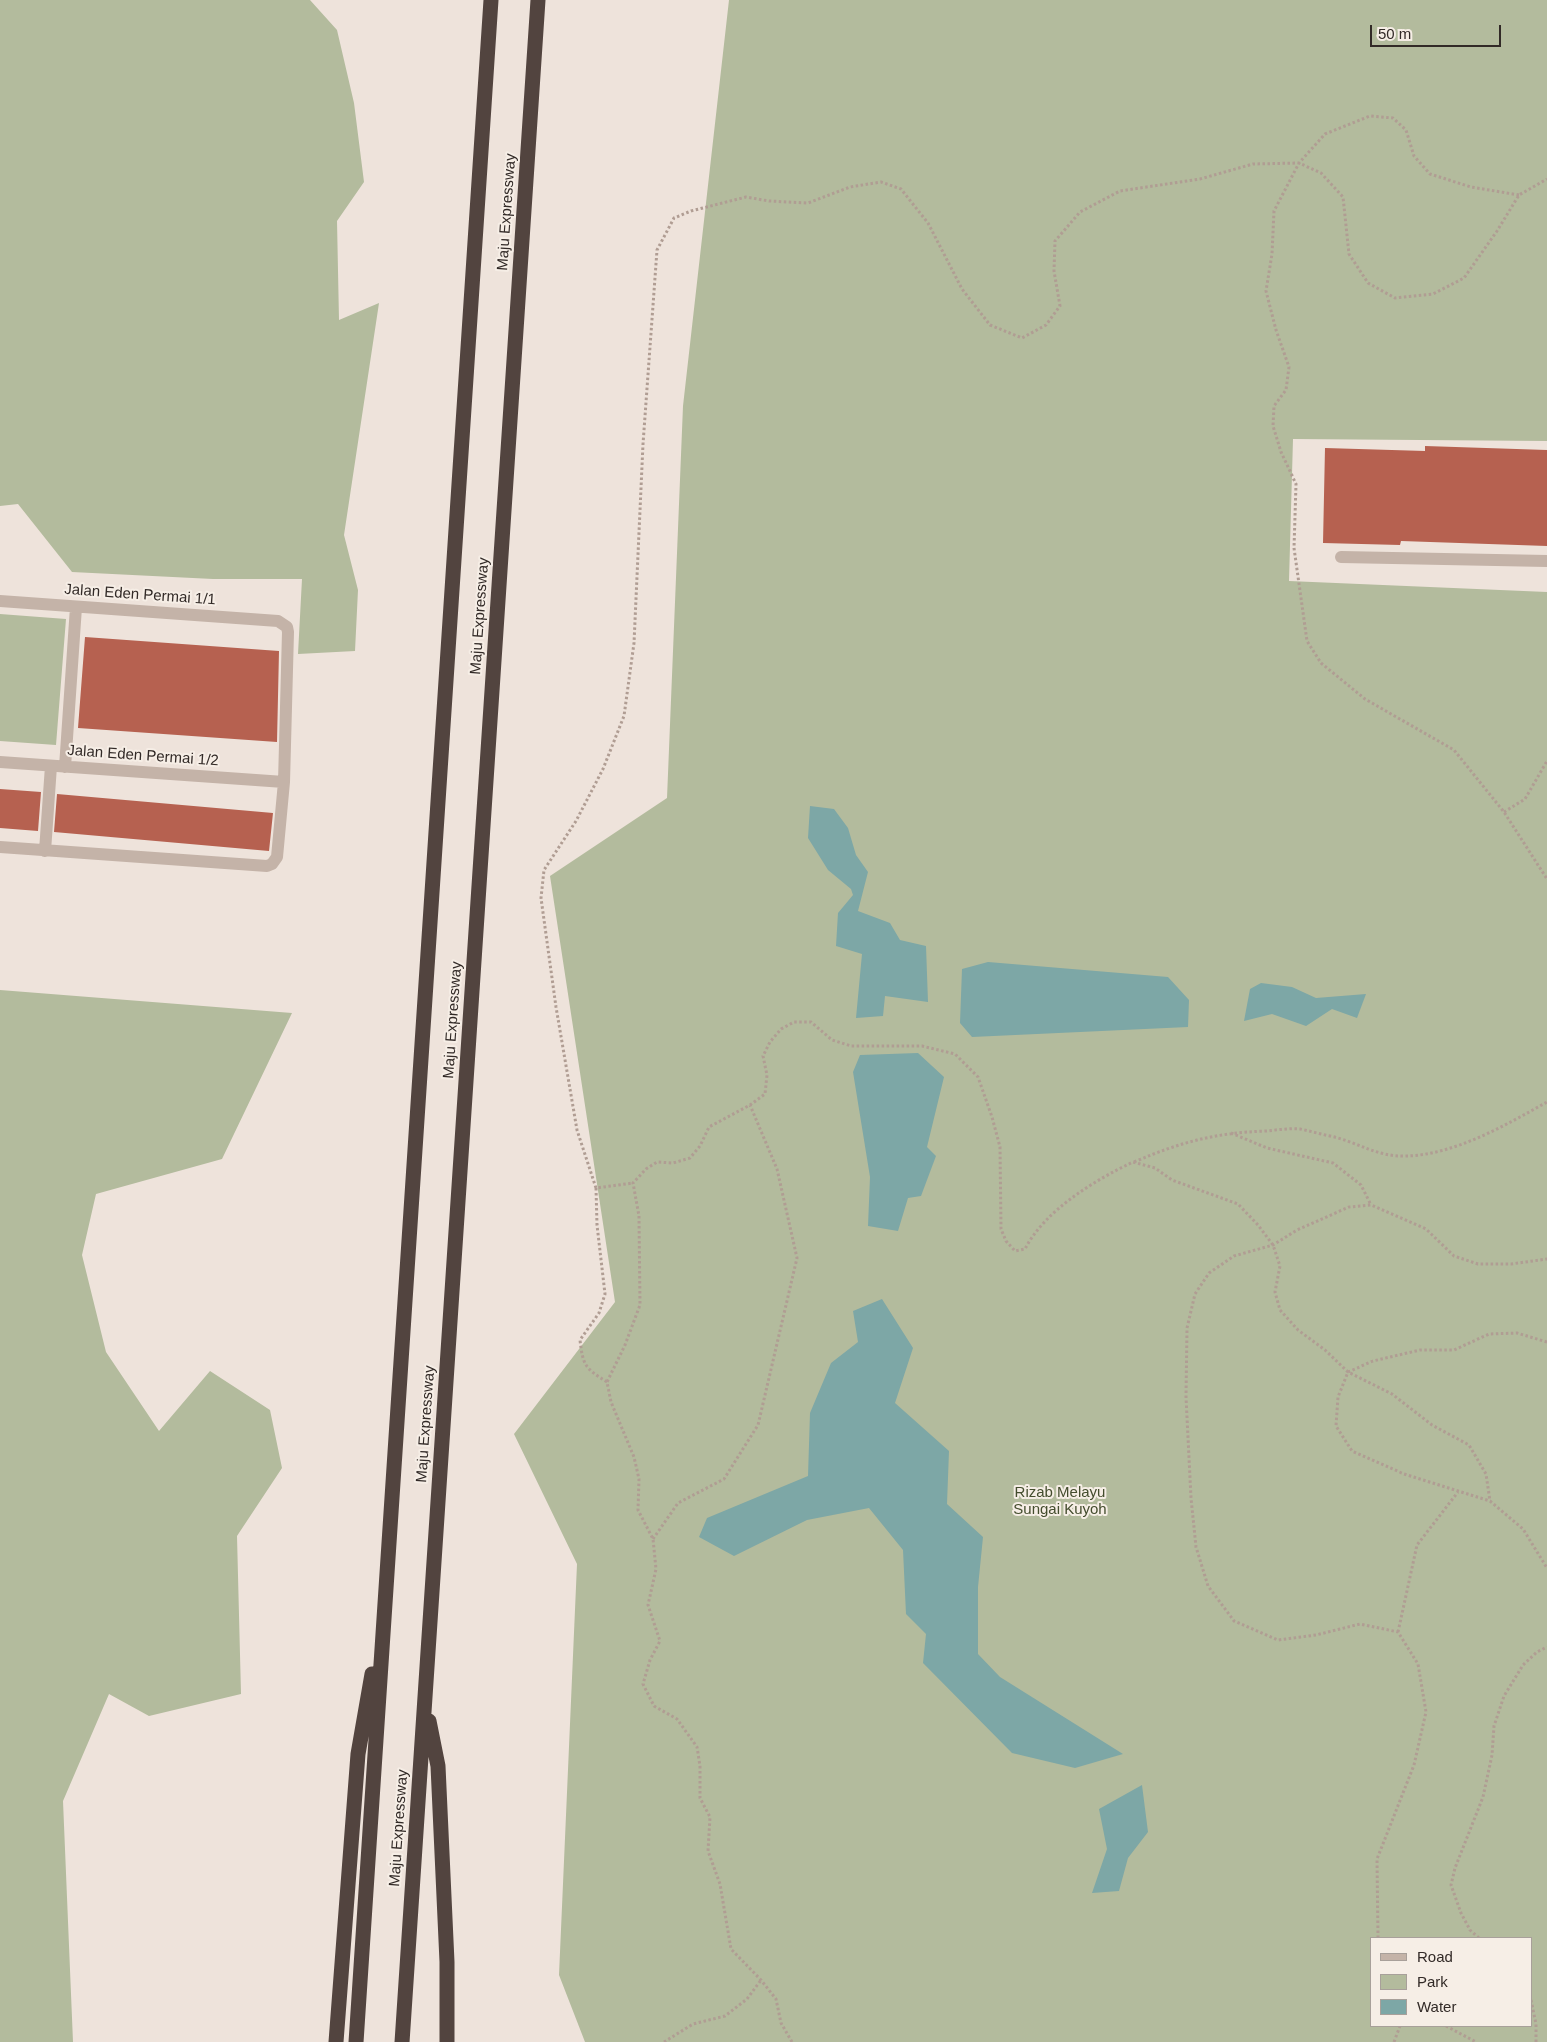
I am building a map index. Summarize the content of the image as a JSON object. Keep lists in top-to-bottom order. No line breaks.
{"streets":{"highway":["Maju Expressway"],"street":["Jalan Eden Permai 1/1","Jalan Eden Permai 1/2"]},"crossings":[["Jalan Eden Permai 1/1","Jalan Eden Permai 1/2"]],"parks":["Rizab Melayu Sungai Kuyoh"],"legend":["Road","Park","Water"],"scale_bar":"50 m"}
